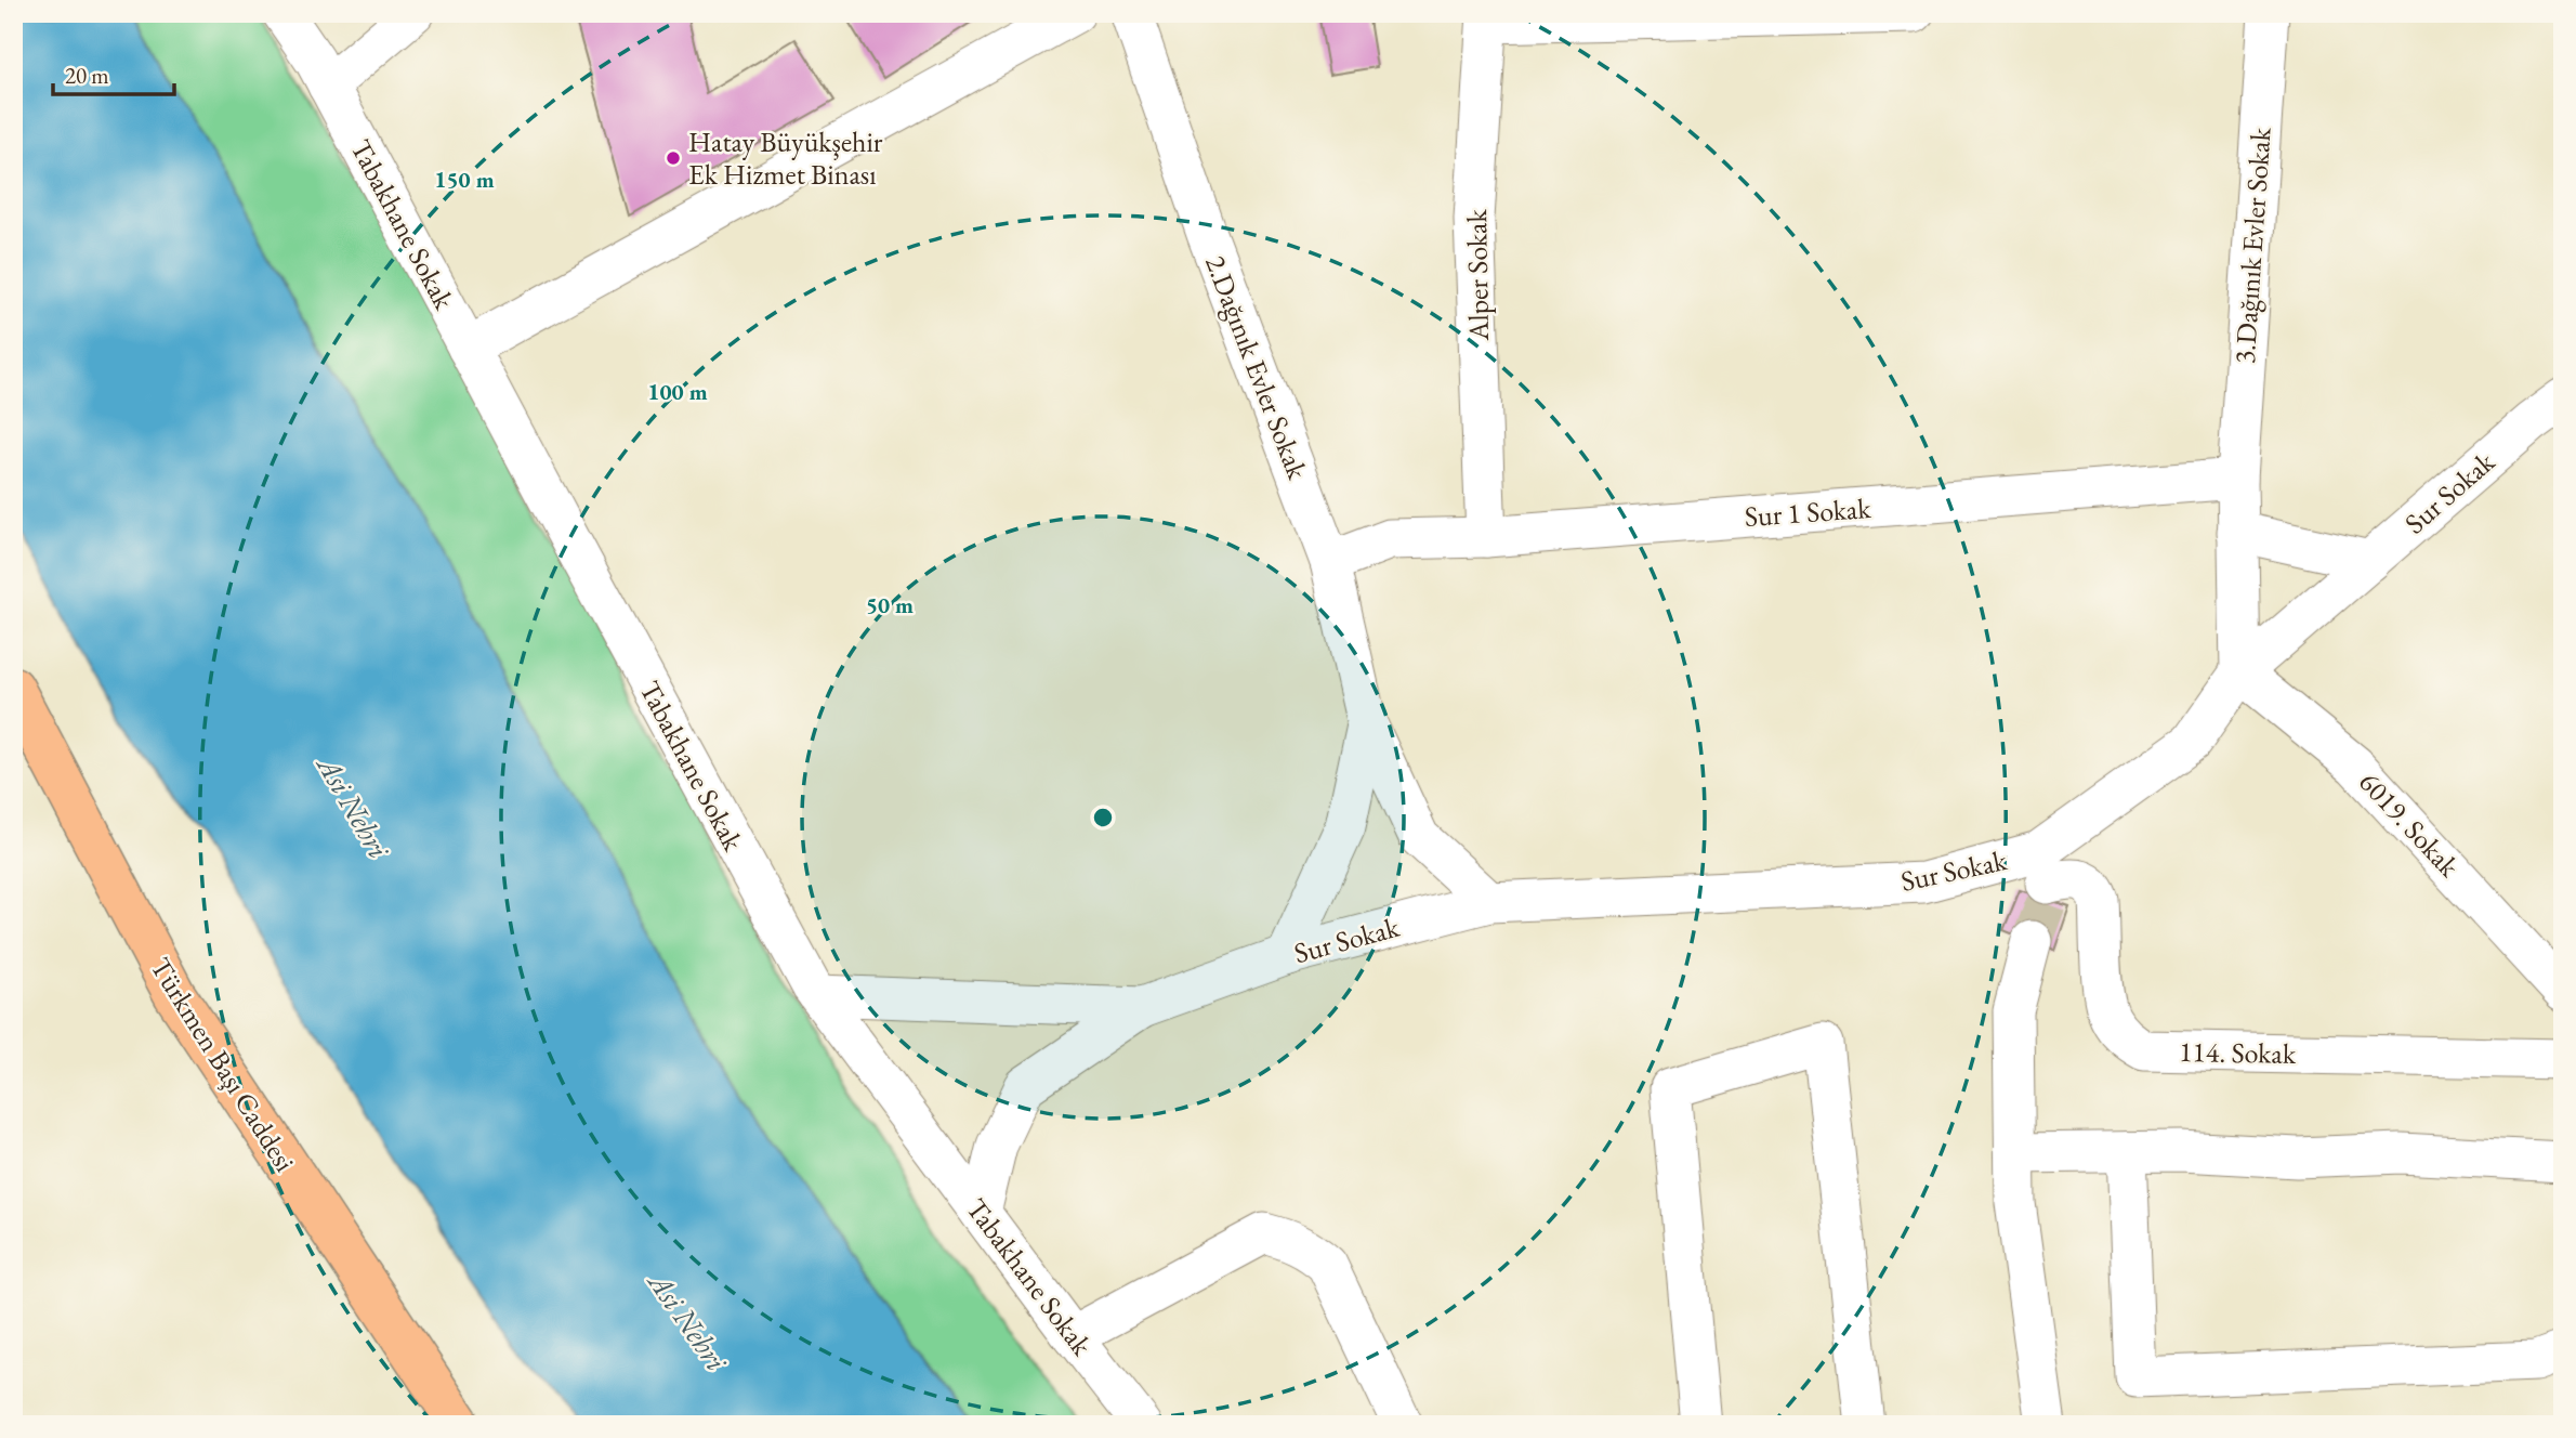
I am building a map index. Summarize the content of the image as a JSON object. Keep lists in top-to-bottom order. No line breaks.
{"streets":{"main road":["Türkmen Başı Caddesi"],"street":["Tabakhane Sokak","3.Dağınık Evler Sokak","Alper Sokak","2.Dağınık Evler Sokak","Sur Sokak","Sur 1 Sokak","6019. Sokak","114. Sokak"]},"crossings":[["Tabakhane Sokak","Sur Sokak"],["3.Dağınık Evler Sokak","Sur 1 Sokak"],["Alper Sokak","Sur 1 Sokak"],["2.Dağınık Evler Sokak","Sur Sokak"],["2.Dağınık Evler Sokak","Sur 1 Sokak"],["Sur Sokak","6019. Sokak"],["Sur Sokak","114. Sokak"]],"water":["Asi Nehri"],"places":["Hatay Büyükşehir Ek Hizmet Binası"],"scale_bar":"20 m","rings":["150 m","100 m","50 m"]}
